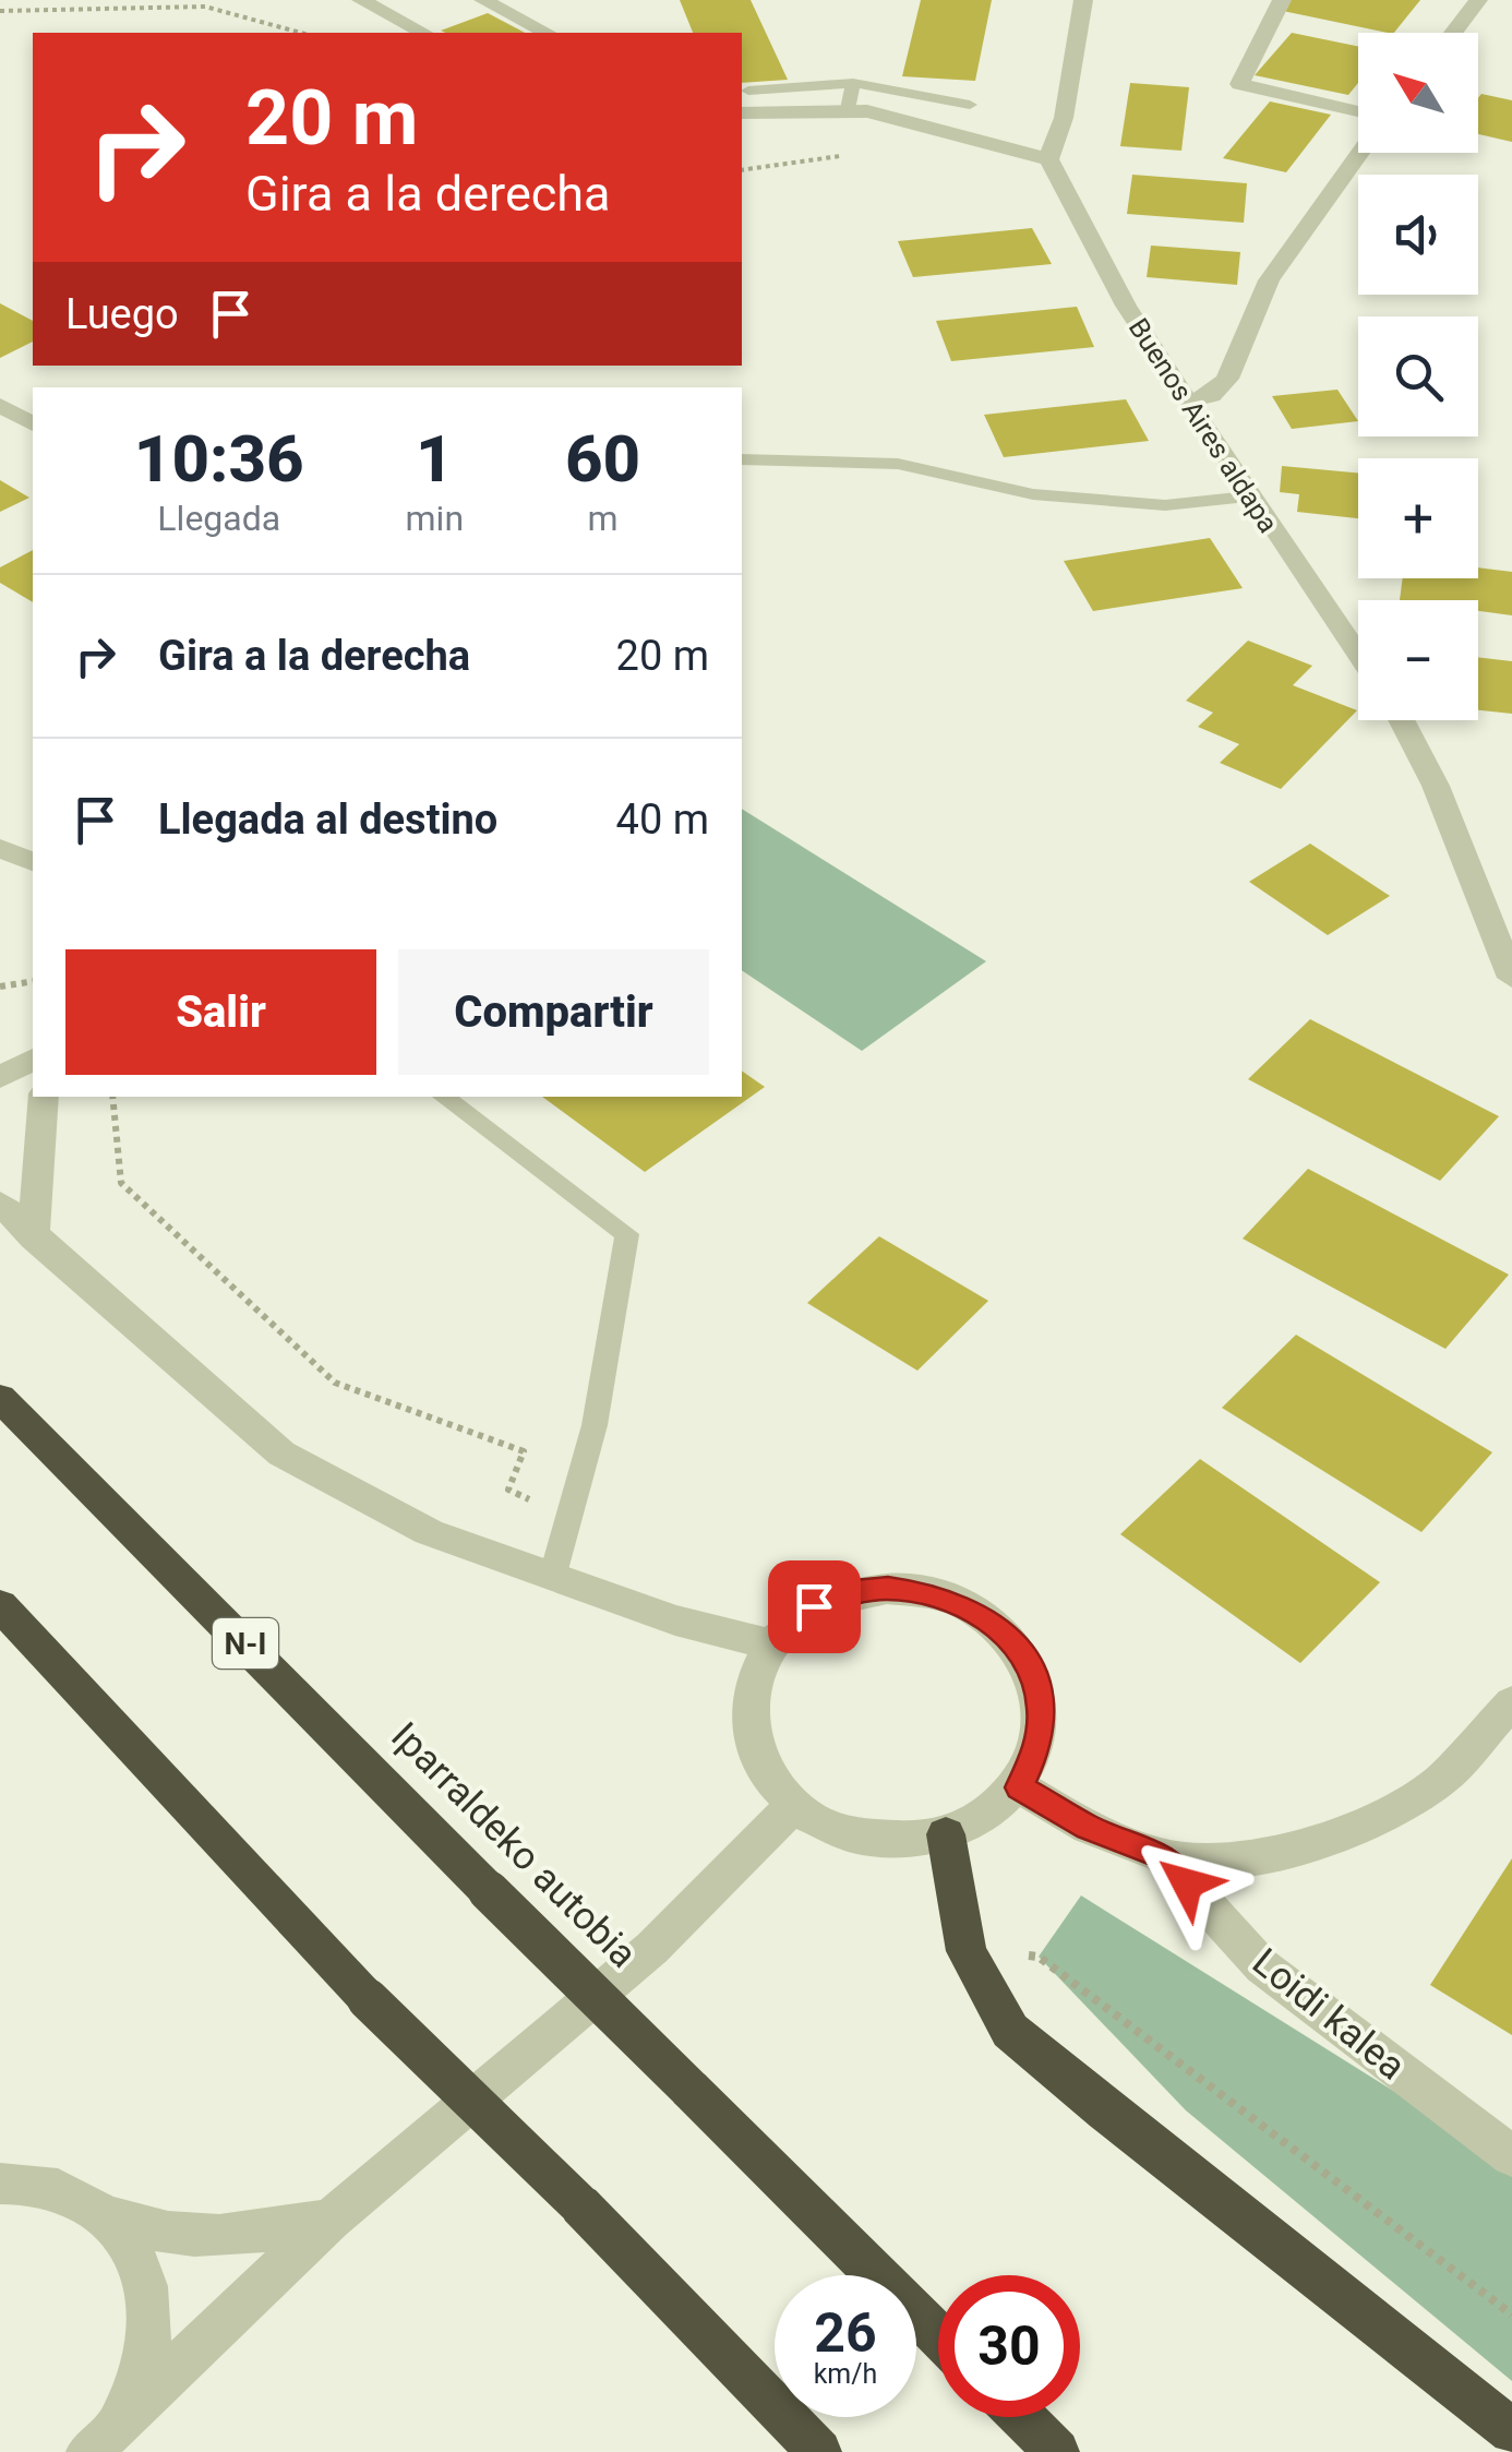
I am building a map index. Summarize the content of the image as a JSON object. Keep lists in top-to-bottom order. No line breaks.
{"streets":{"highway":["N-I","Iparraldeko autobia"],"street":["Buenos Aires aldapa","Loidi kalea"]},"north":"top left","page":{"map_buttons":["+","−"],"turn":["20 m","Gira a la derecha"],"then":"Luego","eta":["10:36","Llegada","1","min","60","m"],"list":[{"name":"Gira a la derecha","value":"20 m"},{"name":"Llegada al destino","value":"40 m"}],"buttons":["Salir","Compartir"],"speed":"26 km/h","limit":"30"}}
